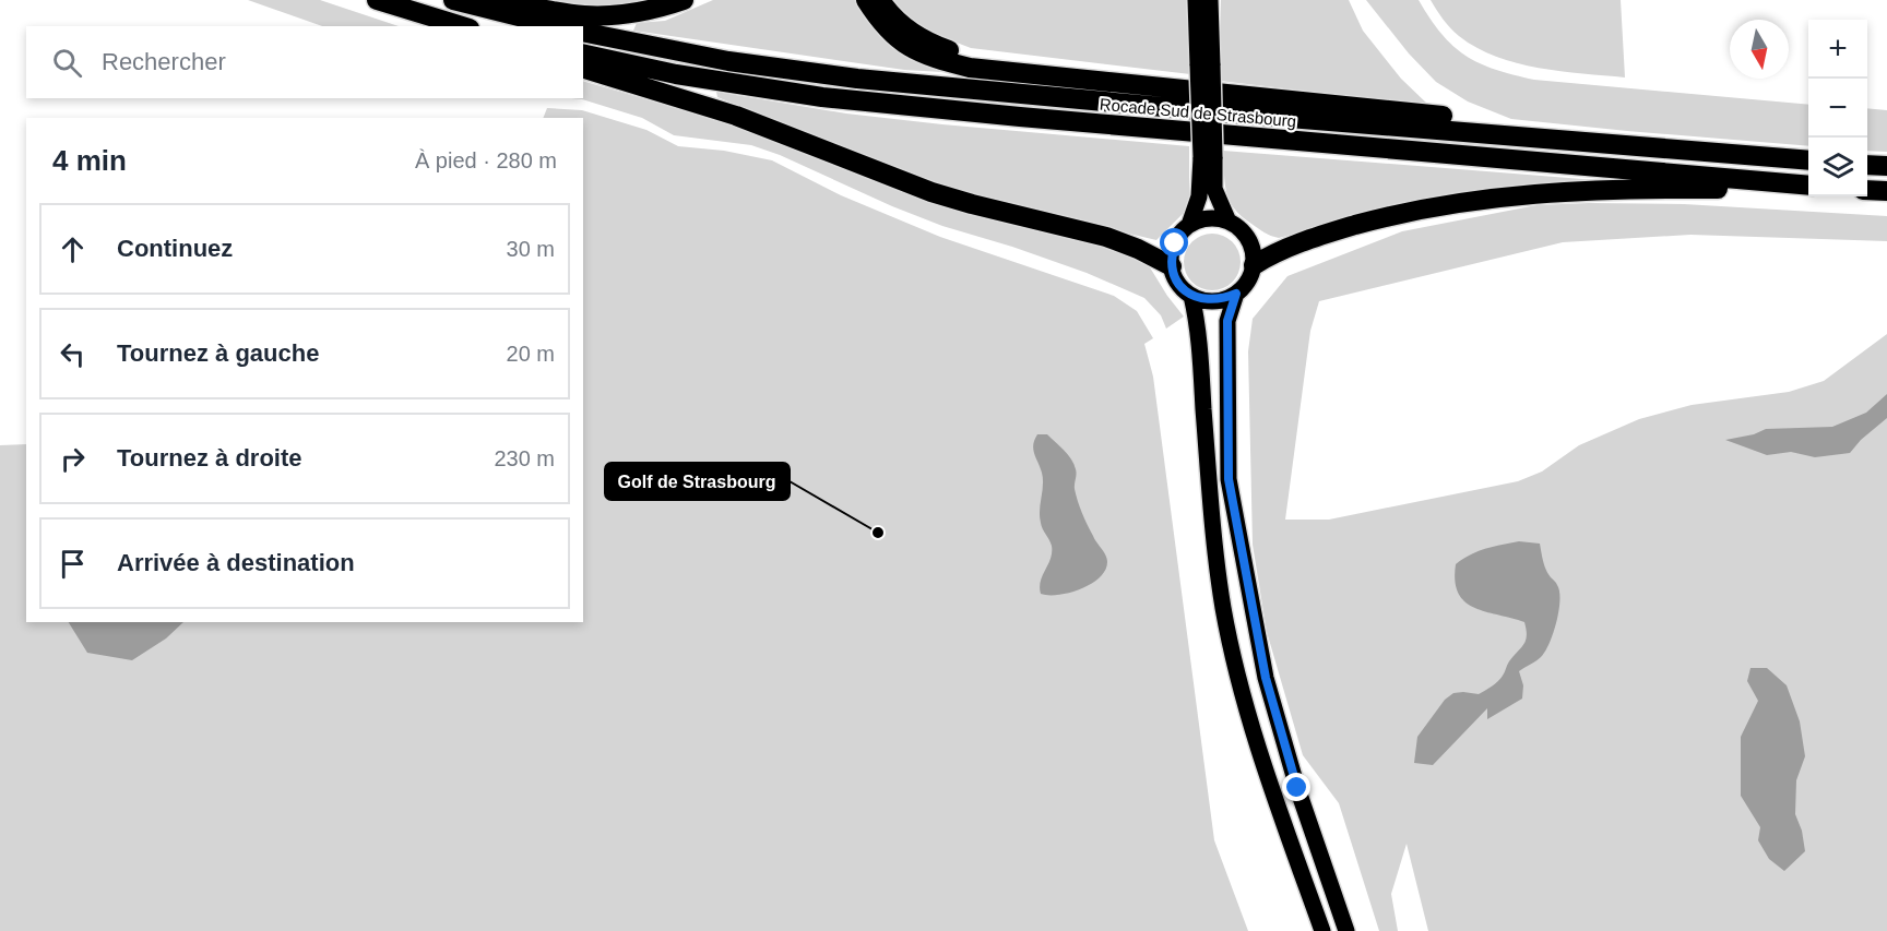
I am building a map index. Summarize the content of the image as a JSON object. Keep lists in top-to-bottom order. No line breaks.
{"streets":{"highway":["Rocade Sud de Strasbourg"]},"places":["Golf de Strasbourg"],"north":"bottom","page":{"map_buttons":["+","−"],"search":"Rechercher","heading":["4 min","À pied · 280 m"],"list":[["Continuez","30 m"],["Tournez à gauche","20 m"],["Tournez à droite","230 m"],"Arrivée à destination"]}}
